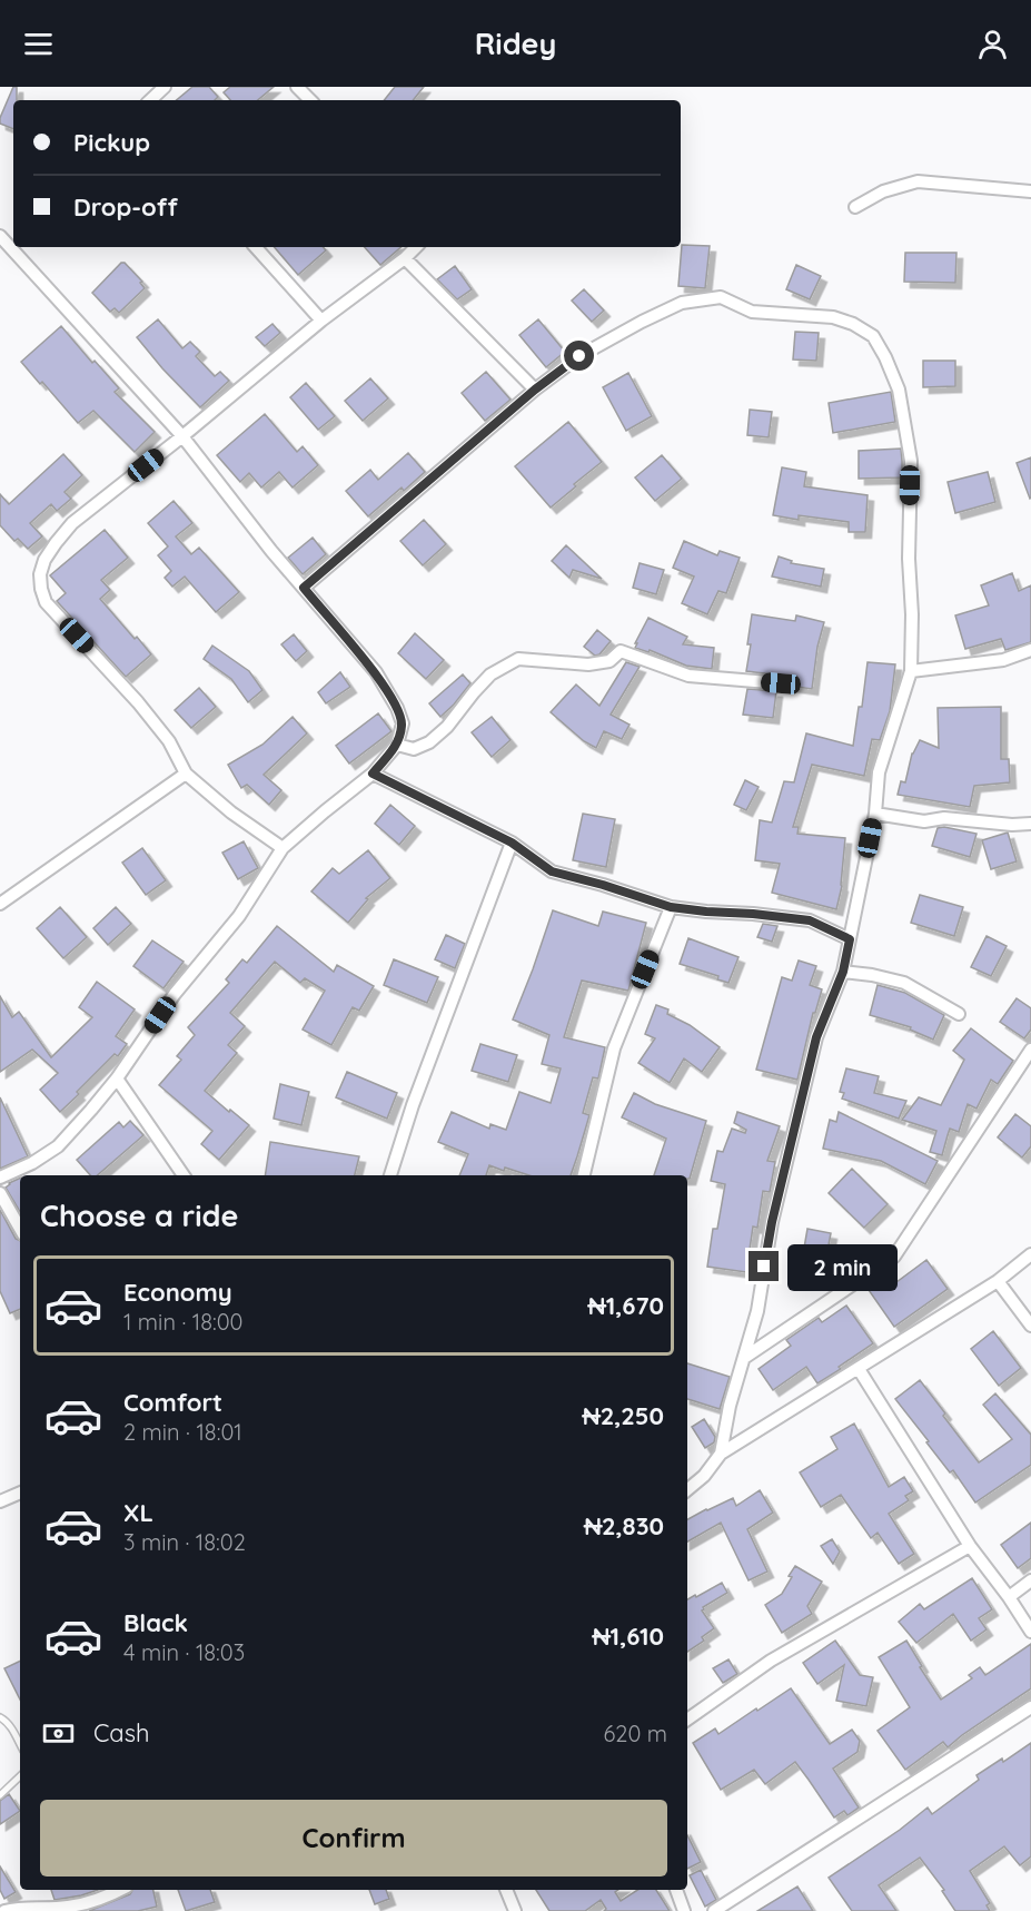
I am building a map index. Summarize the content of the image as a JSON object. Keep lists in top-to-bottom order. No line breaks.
{"page":{"header":"Ridey","banner":["Pickup","Drop-off"],"heading":"Choose a ride","bubble":"2 min","list":[{"name":"Economy","note":"1 min · 18:00","value":"₦1,670"},{"name":"Comfort","note":"2 min · 18:01","value":"₦2,250"},{"name":"XL","note":"3 min · 18:02","value":"₦2,830"},{"name":"Black","note":"4 min · 18:03","value":"₦1,610"}],"pay":["Cash","620 m"],"buttons":"Confirm"}}
